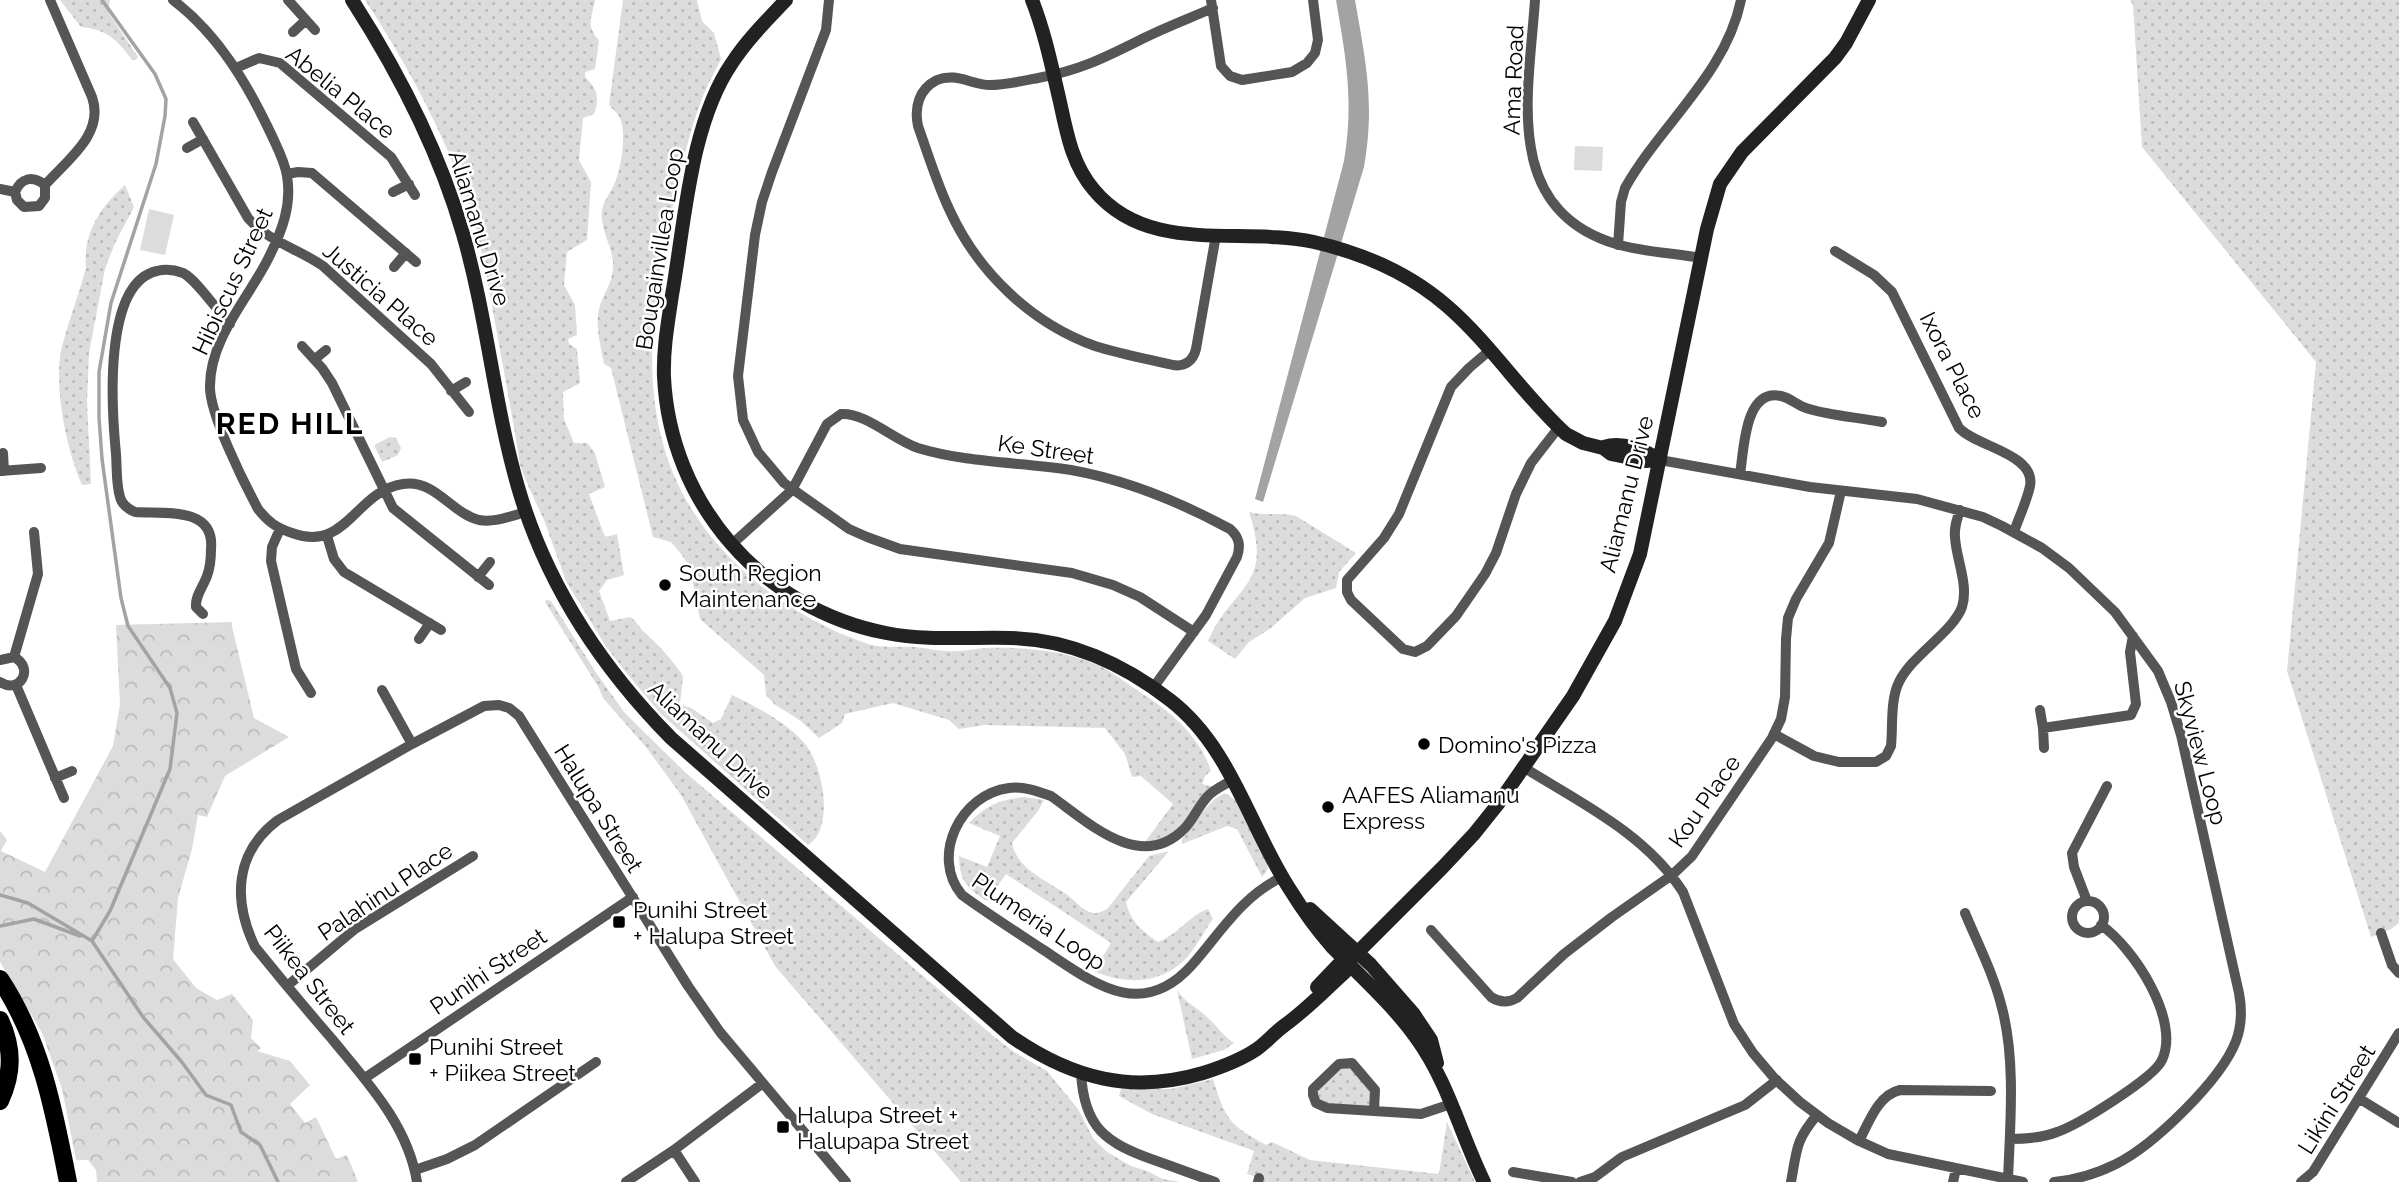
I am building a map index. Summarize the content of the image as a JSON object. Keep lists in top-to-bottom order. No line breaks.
{"streets":{"street":["Ama Road","Abelia Place","Aliamanu Drive","Bougainvillea Loop","Hibiscus Street","Justicia Place","Ixora Place","Ke Street","Skyview Loop","Kou Place","Halupa Street","Palahinu Place","Plumeria Loop","Punihi Street","Piikea Street","Likini Street"]},"crossings":[["Ama Road","Aliamanu Drive"],["Abelia Place","Hibiscus Street"],["Aliamanu Drive","Bougainvillea Loop"],["Aliamanu Drive","Skyview Loop"],["Bougainvillea Loop","Ke Street"],["Bougainvillea Loop","Plumeria Loop"],["Hibiscus Street","Justicia Place"],["Ixora Place","Skyview Loop"],["Skyview Loop","Kou Place"],["Halupa Street","Punihi Street"],["Halupa Street","Piikea Street"],["Palahinu Place","Piikea Street"],["Punihi Street","Piikea Street"]],"districts":["RED HILL"],"places":{"other":["South Region Maintenance","Domino's Pizza","AAFES Aliamanu Express"],"transit":["Punihi Street + Halupa Street","Punihi Street + Piikea Street","Halupa Street + Halupapa Street"]}}
